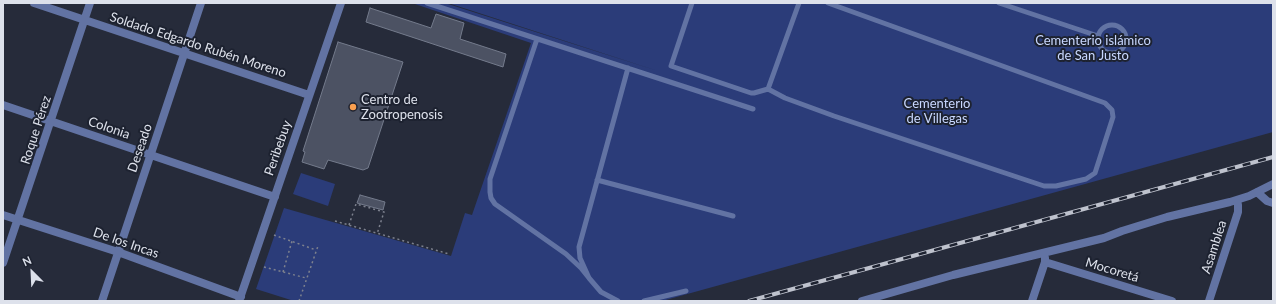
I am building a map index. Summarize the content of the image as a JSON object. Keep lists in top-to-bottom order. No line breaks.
{"streets":{"street":["Soldado Edgardo Rubén Moreno","Colonia","Roque Pérez","Deseado","Peribebuy","De los Incas","Asamblea","Mocoretá"]},"crossings":[["Soldado Edgardo Rubén Moreno","Roque Pérez"],["Soldado Edgardo Rubén Moreno","Deseado"],["Soldado Edgardo Rubén Moreno","Peribebuy"],["Colonia","Roque Pérez"],["Colonia","Deseado"],["Colonia","Peribebuy"],["Roque Pérez","De los Incas"],["Deseado","De los Incas"],["Peribebuy","De los Incas"]],"parks":["Cementerio islámico de San Justo","Cementerio de Villegas"],"places":["Centro de Zootropenosis"],"north":"top left"}
